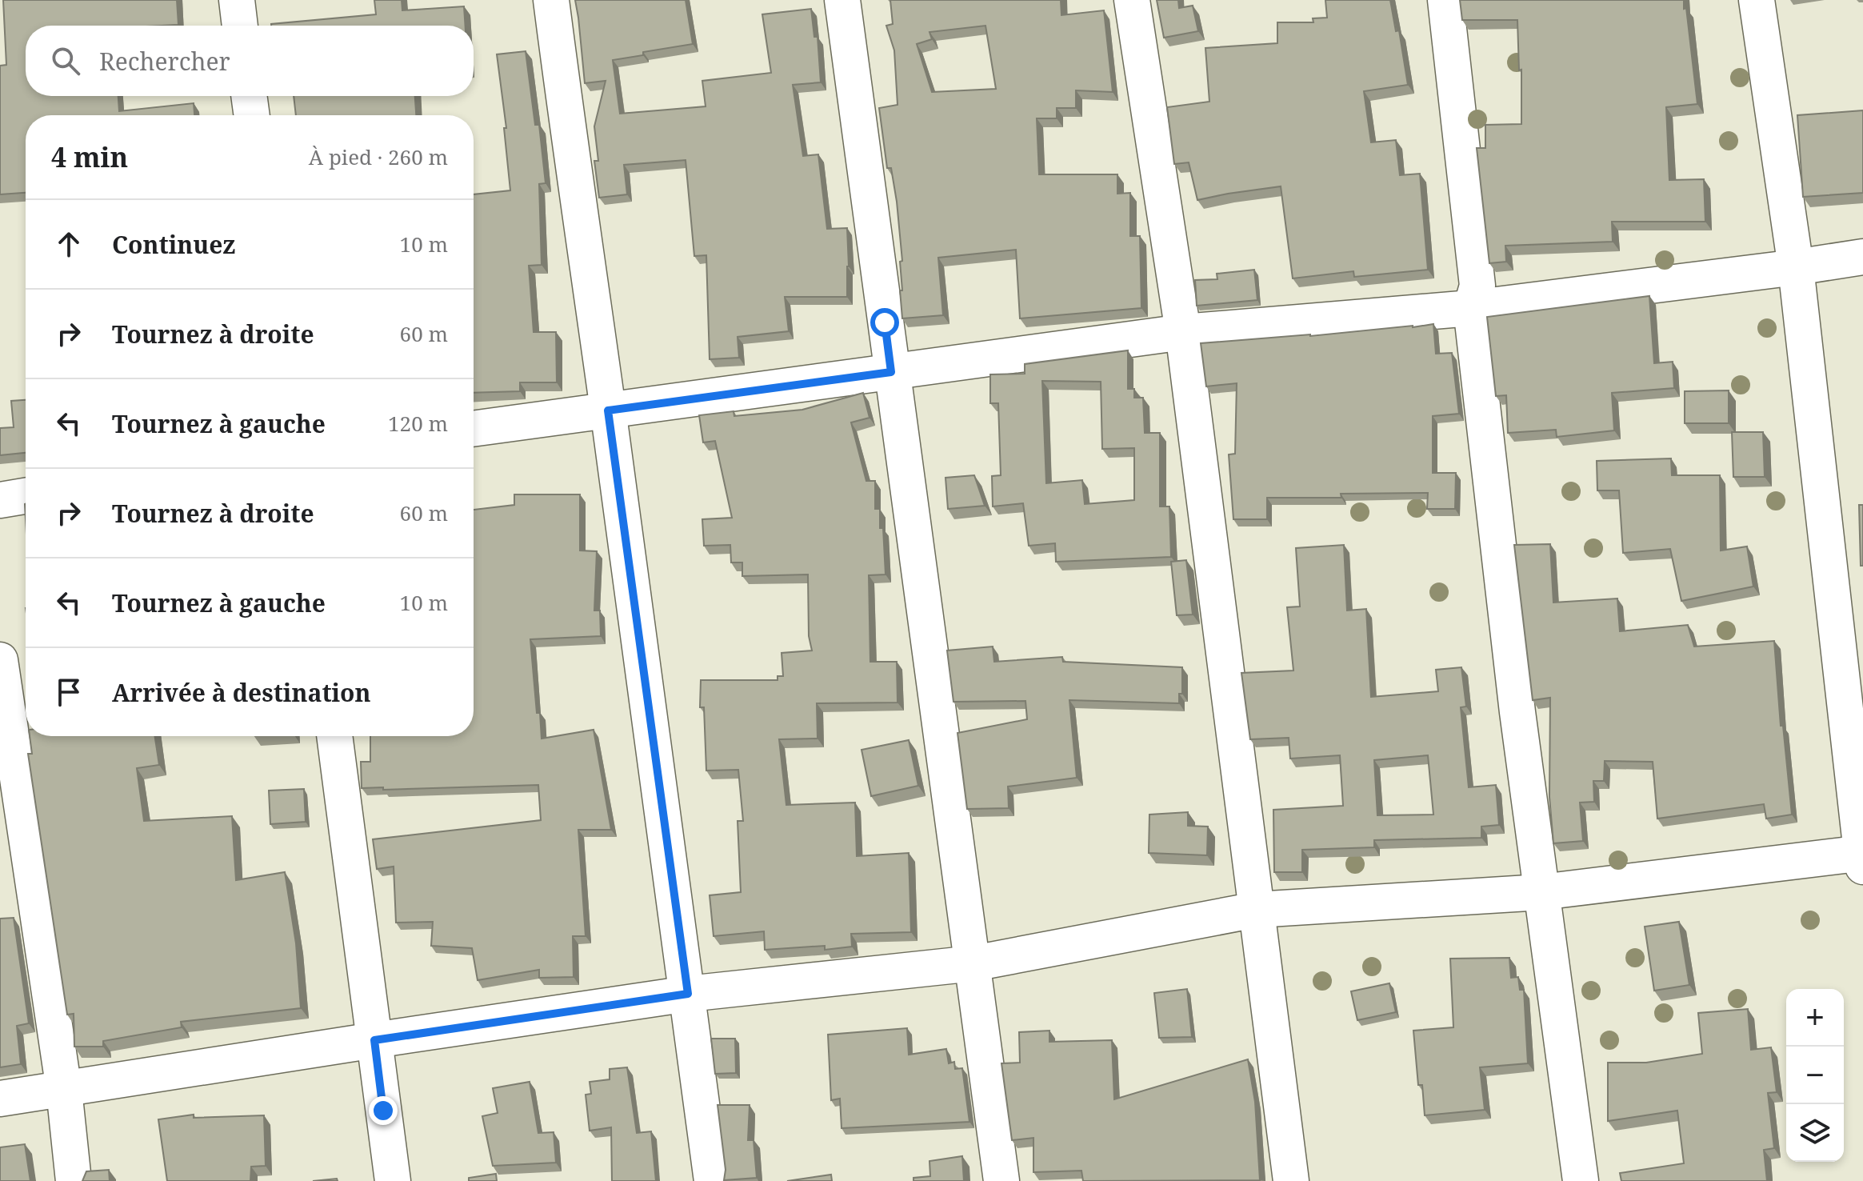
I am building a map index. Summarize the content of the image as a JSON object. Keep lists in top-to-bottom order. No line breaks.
{"page":{"search":"Rechercher","heading":["4 min","À pied · 260 m"],"list":[["Continuez","10 m"],["Tournez à droite","60 m"],["Tournez à gauche","120 m"],["Tournez à droite","60 m"],["Tournez à gauche","10 m"],"Arrivée à destination"],"map_buttons":["+","−"]}}
